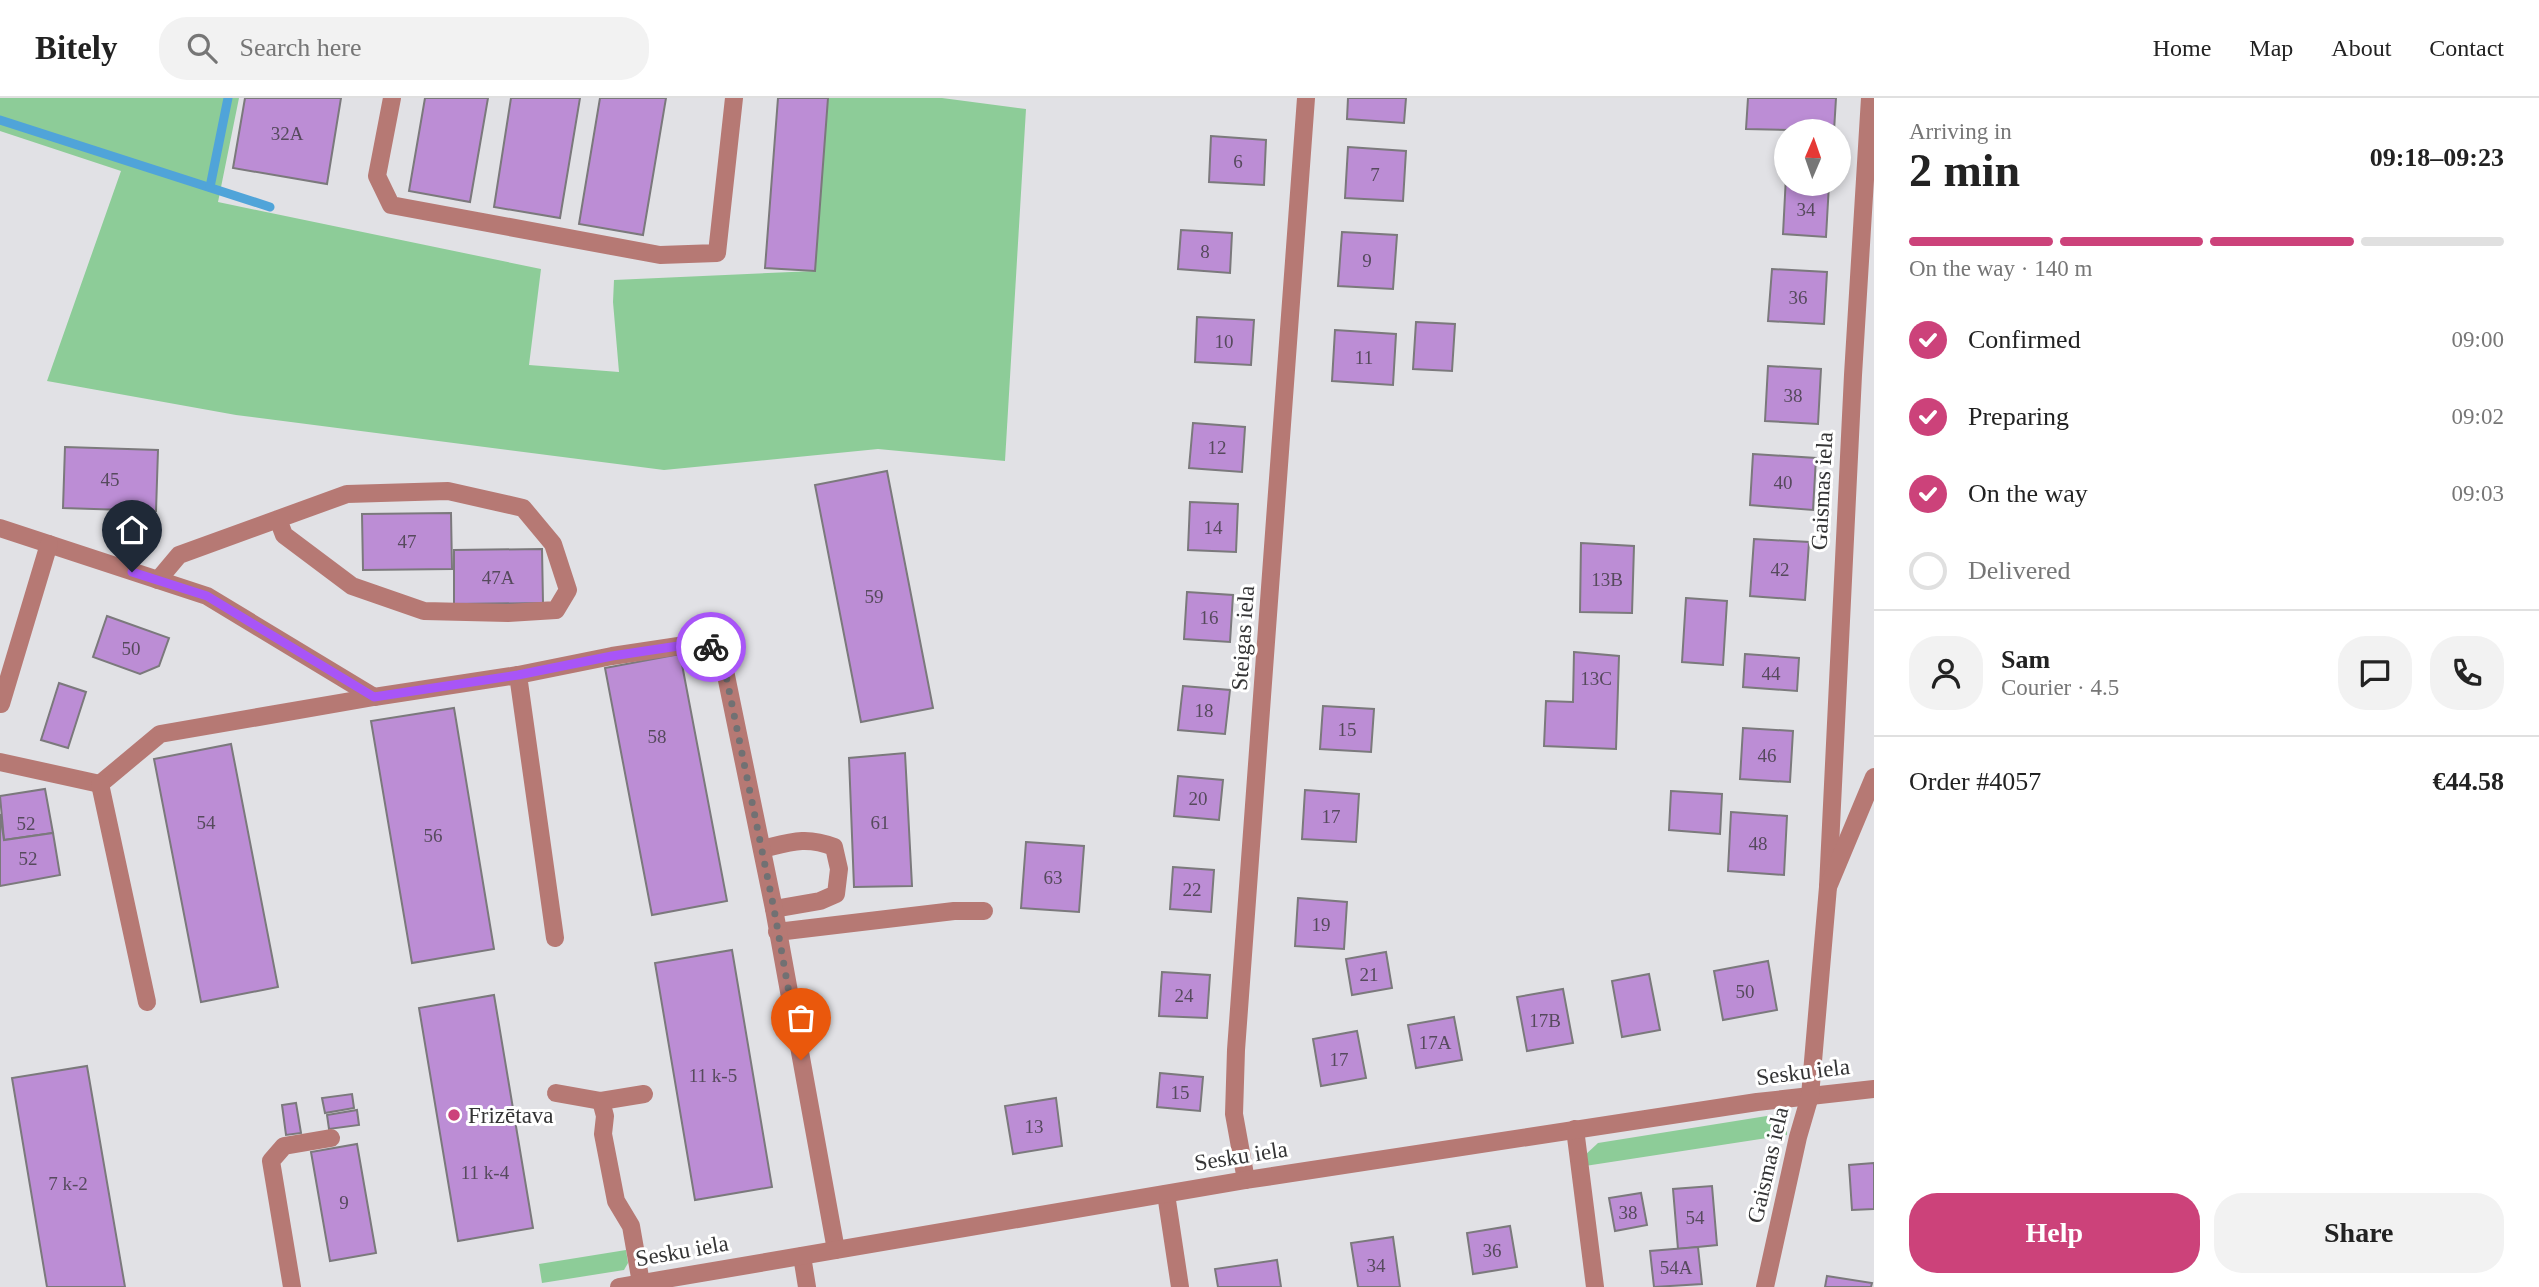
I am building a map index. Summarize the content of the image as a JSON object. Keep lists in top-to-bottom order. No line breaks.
{"streets":{"street":["Gaismas iela","Steigas iela","Sesku iela"]},"crossings":[["Gaismas iela","Sesku iela"],["Steigas iela","Sesku iela"]],"places":["Frizētava"],"house_numbers":["32A","6","7","34","8","9","36","10","11","38","12","45","40","14","47","42","47A","13B","59","16","50","44","13C","18","15","58","46","20","17","54","61","52","56","48","52","63","22","19","21","50","24","17B","17A","17","11 k-5","15","13","11 k-4","7 k-2","9","38","54","36","34","54A"],"north":"top","page":{"header":"Bitely","search":"Search here","nav":["Home","Map","About","Contact"],"heading":["2 min","Arriving in","09:18–09:23"],"panel":["Sam","Courier · 4.5","Order #4057","€44.58"],"bar":"On the way · 140 m","list":[["Confirmed","09:00"],["Preparing","09:02"],["On the way","09:03"],"Delivered"],"buttons":["Help","Share"]}}
